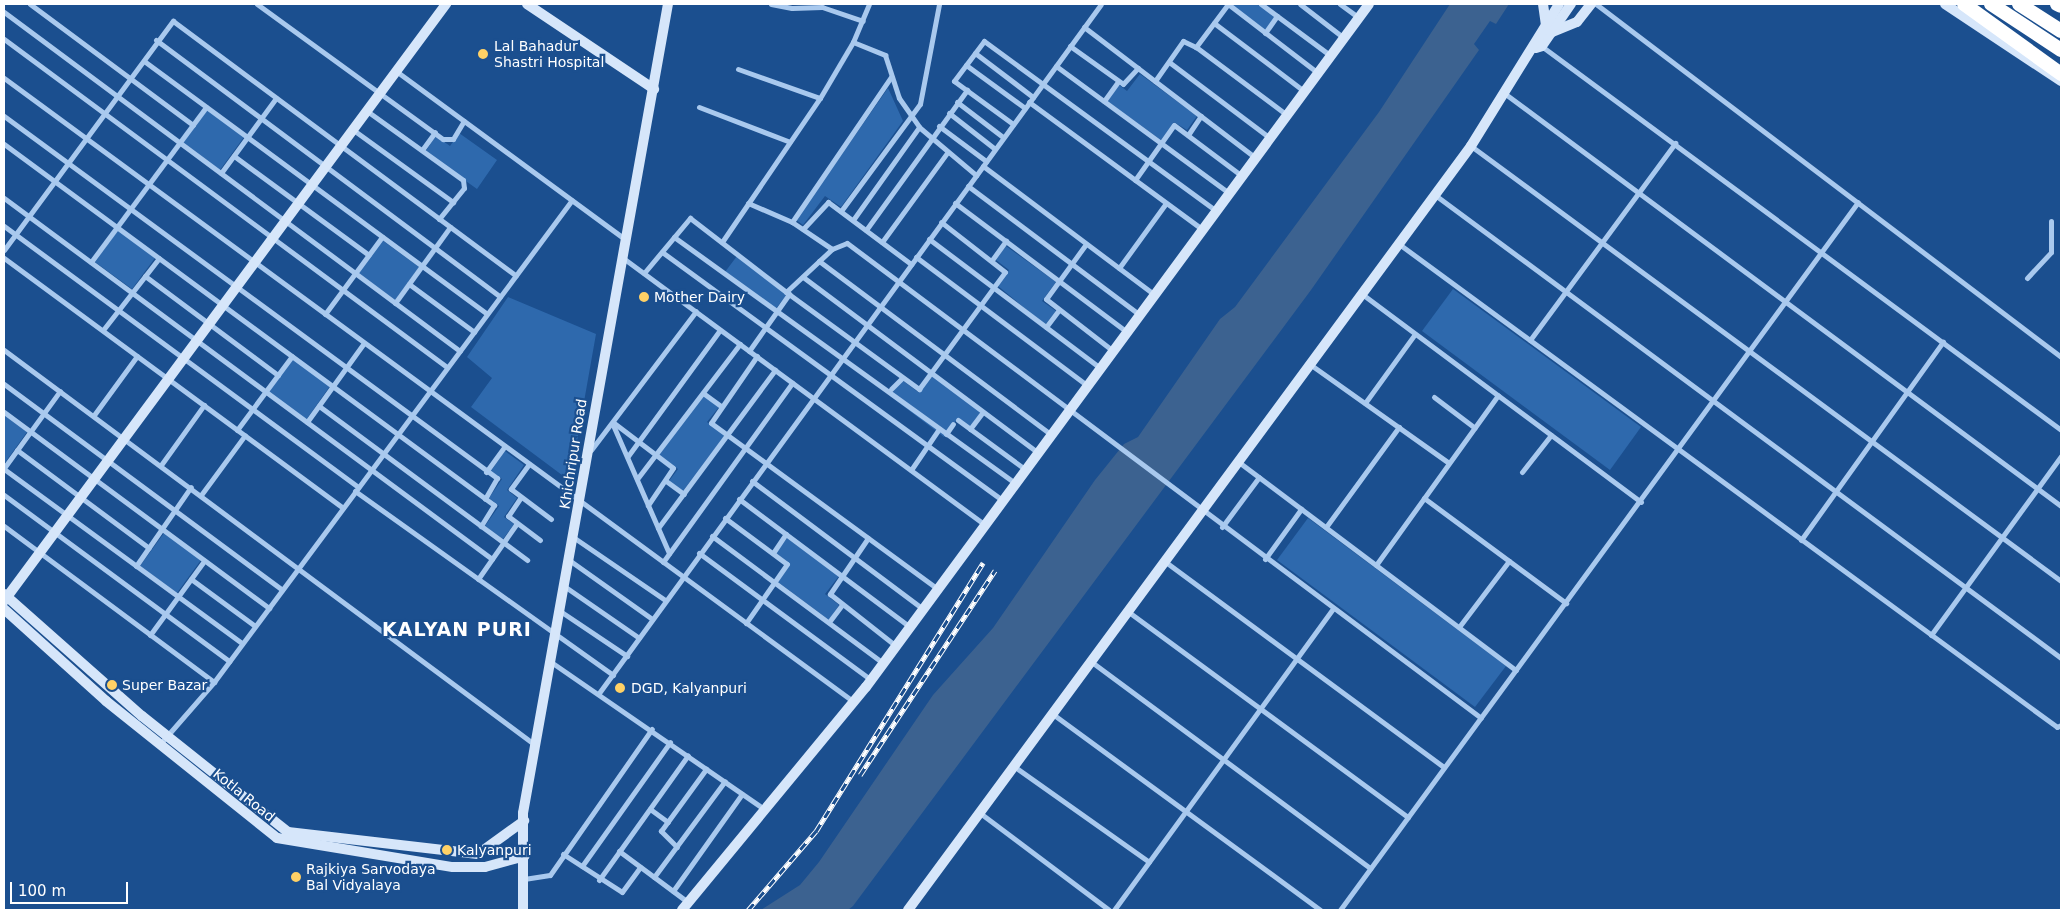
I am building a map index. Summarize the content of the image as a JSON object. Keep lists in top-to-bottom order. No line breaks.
{"streets":{"street":["Khichripur Road","Kotla Road"]},"crossings":[["Khichripur Road","Kotla Road"]],"districts":["KALYAN PURI"],"places":["Lal Bahadur Shastri Hospital","Mother Dairy","Super Bazar","DGD, Kalyanpuri","Kalyanpuri","Rajkiya Sarvodaya Bal Vidyalaya"],"scale_bar":"100 m"}
